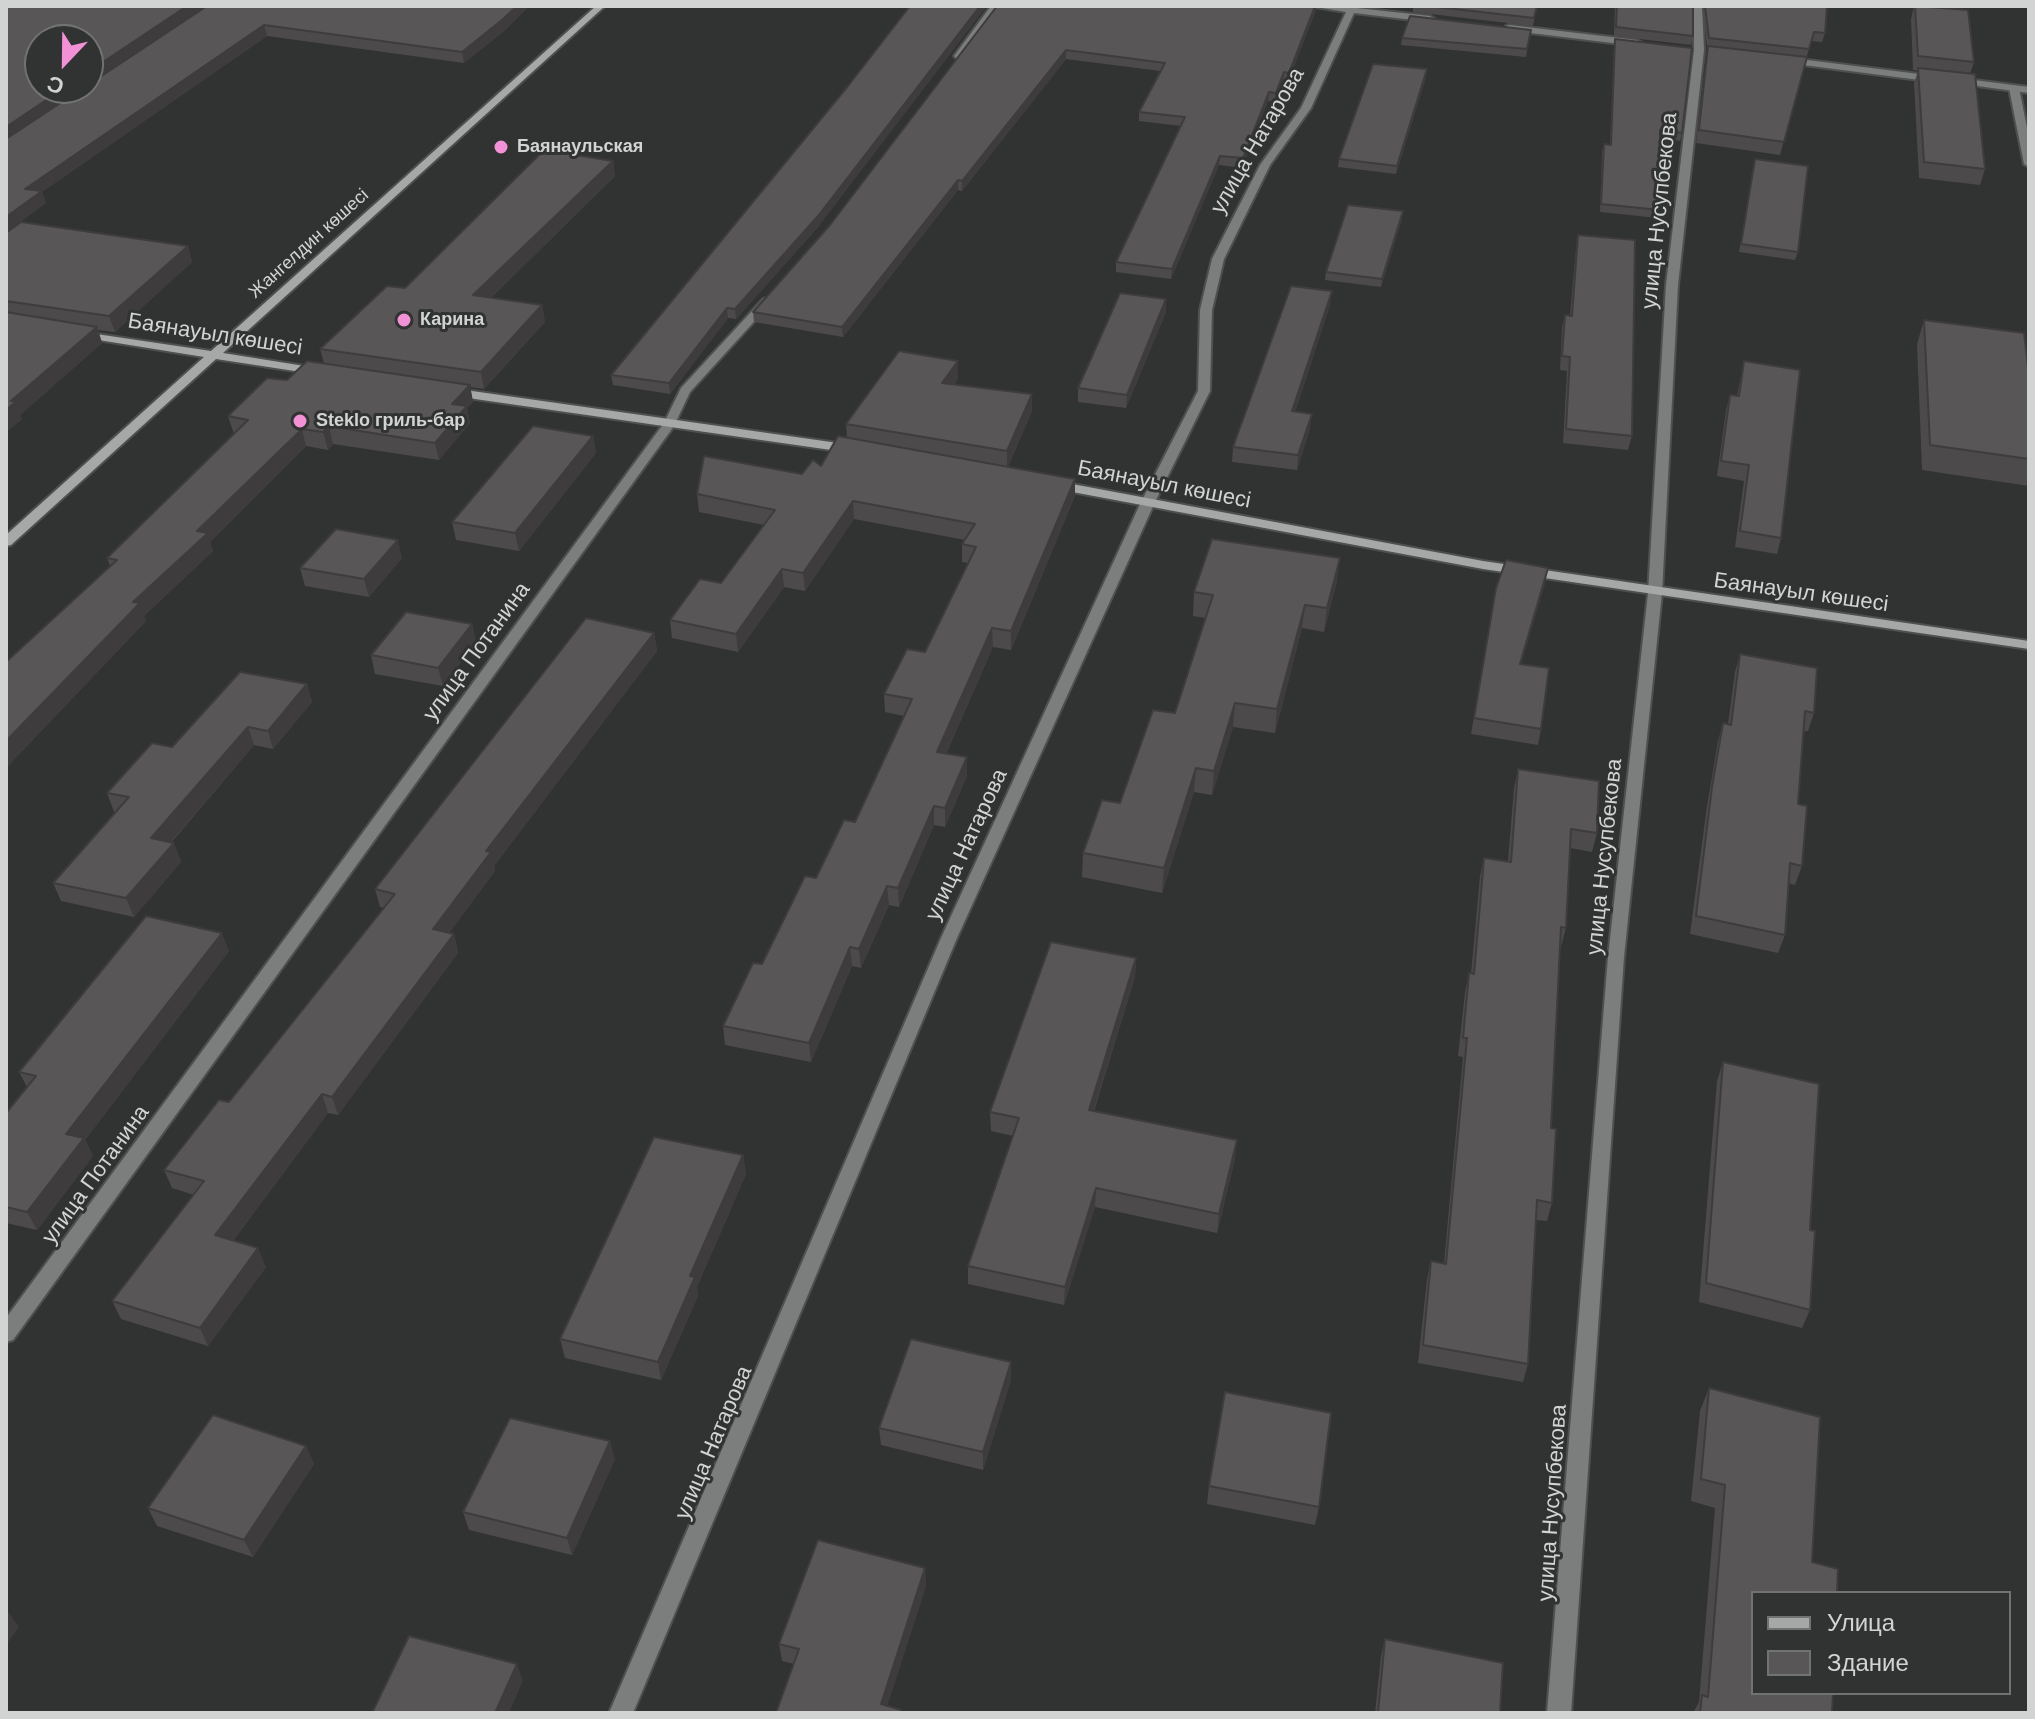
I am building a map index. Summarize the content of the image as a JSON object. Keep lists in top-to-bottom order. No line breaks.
{"streets":{"main road":["Жангелдин көшесі","Баянауыл көшесі"],"street":["улица Натарова","улица Нусупбекова","улица Потанина"]},"crossings":[["улица Натарова","Баянауыл көшесі"],["улица Нусупбекова","Баянауыл көшесі"],["Жангелдин көшесі","Баянауыл көшесі"]],"places":["Баянаульская","Карина","Steklo гриль-бар"],"legend":["Улица","Здание"],"north":"bottom"}
